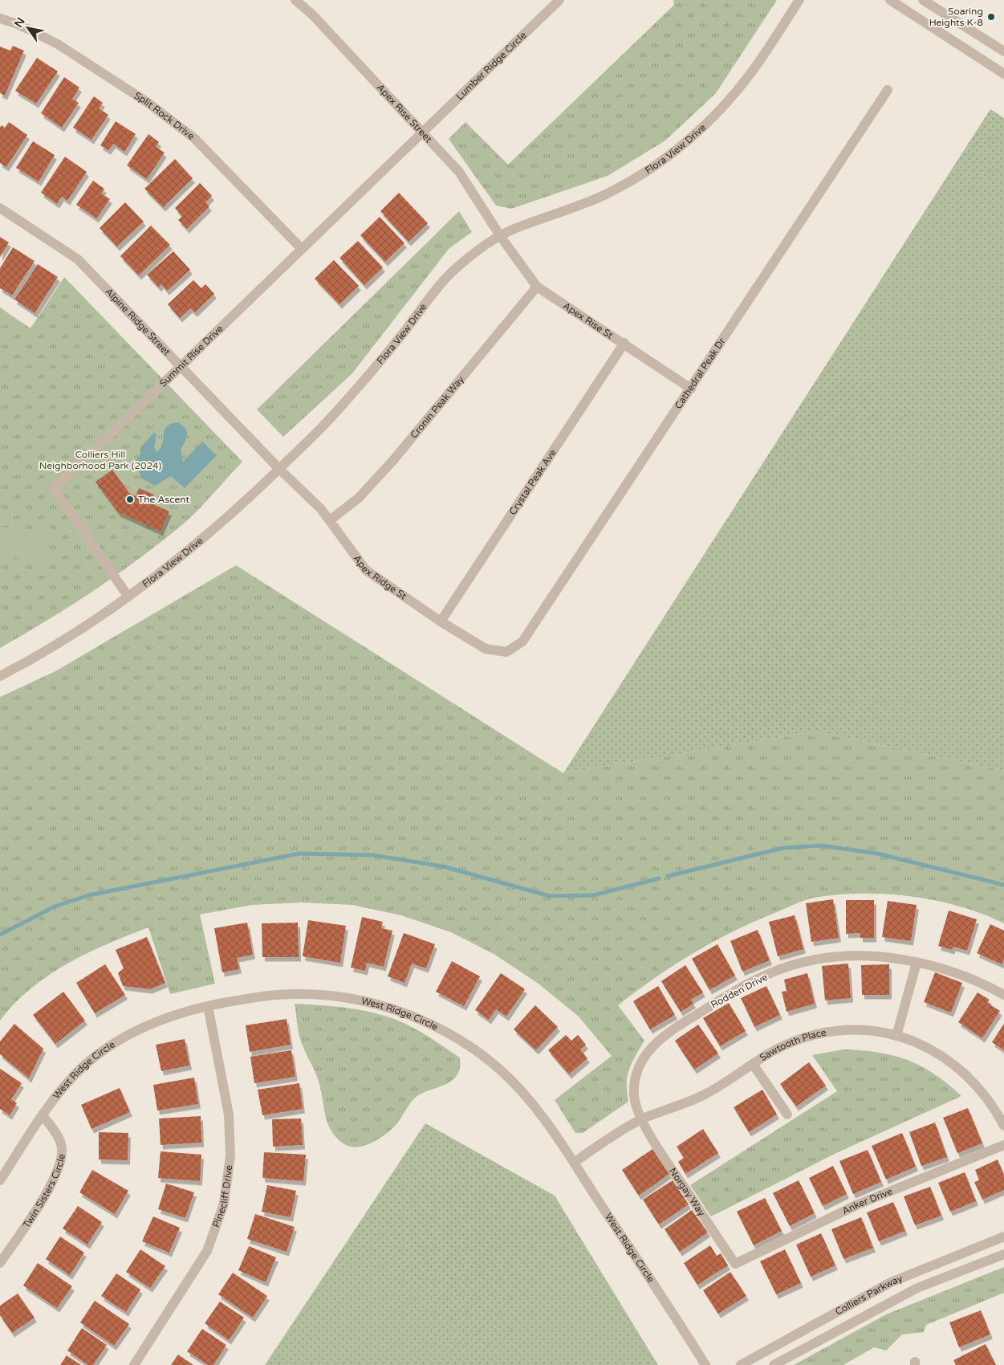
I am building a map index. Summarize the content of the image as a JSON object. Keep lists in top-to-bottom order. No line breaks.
{"streets":{"street":["Lumber Ridge Circle","Apex Rise Street","Split Rock Drive","Flora View Drive","Apex Rise St","Alpine Ridge Street","Summit Rise Drive","Cathedral Peak Dr","Cronin Peak Way","Crystal Peak Ave","Apex Ridge St","Rodden Drive","West Ridge Circle","Sawtooth Place","Twin Sisters Circle","Norgay Way","Pinecliff Drive","Anker Drive","Colliers Parkway"]},"crossings":[["Lumber Ridge Circle","Apex Rise Street"],["Lumber Ridge Circle","Summit Rise Drive"],["Apex Rise Street","Flora View Drive"],["Apex Rise Street","Apex Rise St"],["Apex Rise Street","Summit Rise Drive"],["Split Rock Drive","Summit Rise Drive"],["Flora View Drive","Apex Rise St"],["Flora View Drive","Alpine Ridge Street"],["Flora View Drive","Summit Rise Drive"],["Flora View Drive","Apex Ridge St"],["Apex Rise St","Cathedral Peak Dr"],["Apex Rise St","Cronin Peak Way"],["Apex Rise St","Crystal Peak Ave"],["Alpine Ridge Street","Summit Rise Drive"],["Alpine Ridge Street","Apex Ridge St"],["Cathedral Peak Dr","Apex Ridge St"],["Cronin Peak Way","Apex Ridge St"],["Crystal Peak Ave","Apex Ridge St"],["Rodden Drive","Sawtooth Place"],["Rodden Drive","Norgay Way"],["West Ridge Circle","Sawtooth Place"],["West Ridge Circle","Twin Sisters Circle"],["West Ridge Circle","Pinecliff Drive"],["Sawtooth Place","Norgay Way"],["Norgay Way","Anker Drive"]],"parks":["Colliers Hill Neighborhood Park (2024)"],"places":["Soaring Heights K-8","The Ascent"],"north":"top left"}
